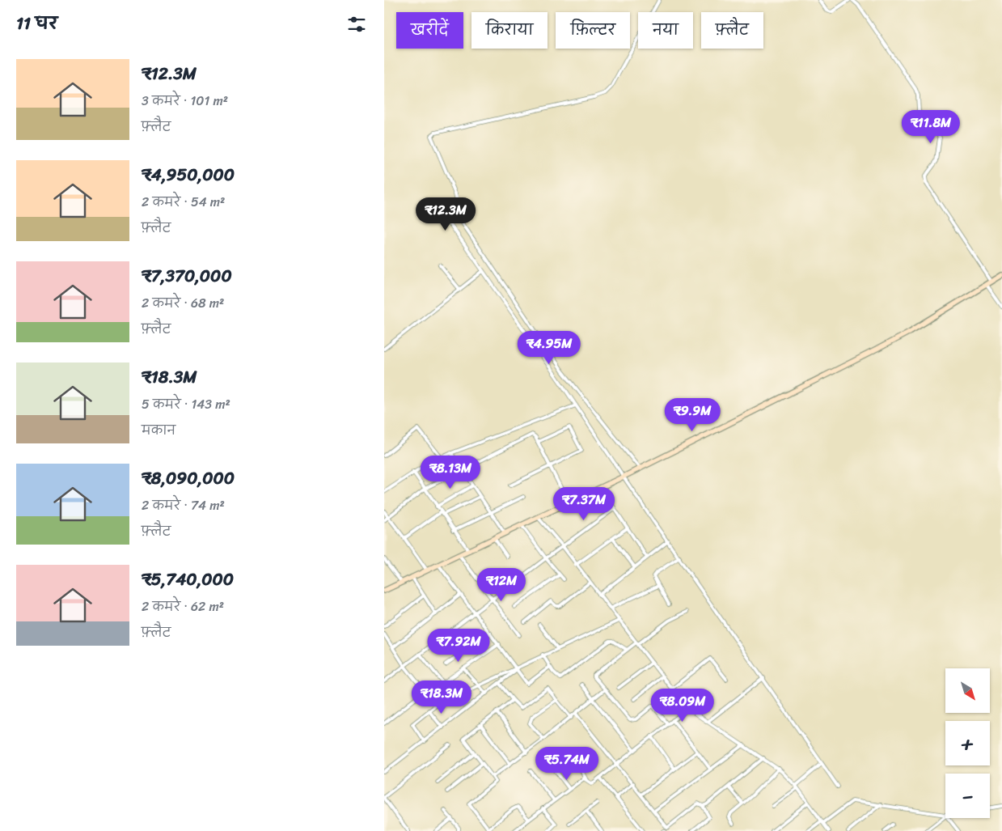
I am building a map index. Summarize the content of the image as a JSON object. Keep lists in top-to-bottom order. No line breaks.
{"north":"bottom right","page":{"heading":"11 घर","chip":["खरीदें","किराया","फ़िल्टर","नया","फ़्लैट"],"list":[{"name":"₹12.3M","note":"3 कमरे · 101 m² · फ़्लैट"},{"name":"₹4,950,000","note":"2 कमरे · 54 m² · फ़्लैट"},{"name":"₹7,370,000","note":"2 कमरे · 68 m² · फ़्लैट"},{"name":"₹18.3M","note":"5 कमरे · 143 m² · मकान"},{"name":"₹8,090,000","note":"2 कमरे · 74 m² · फ़्लैट"},{"name":"₹5,740,000","note":"2 कमरे · 62 m² · फ़्लैट"}],"price":["₹11.8M","₹12.3M","₹4.95M","₹9.9M","₹8.13M","₹7.37M","₹12M","₹7.92M","₹18.3M","₹8.09M","₹5.74M"],"map_buttons":["+","−"]}}
